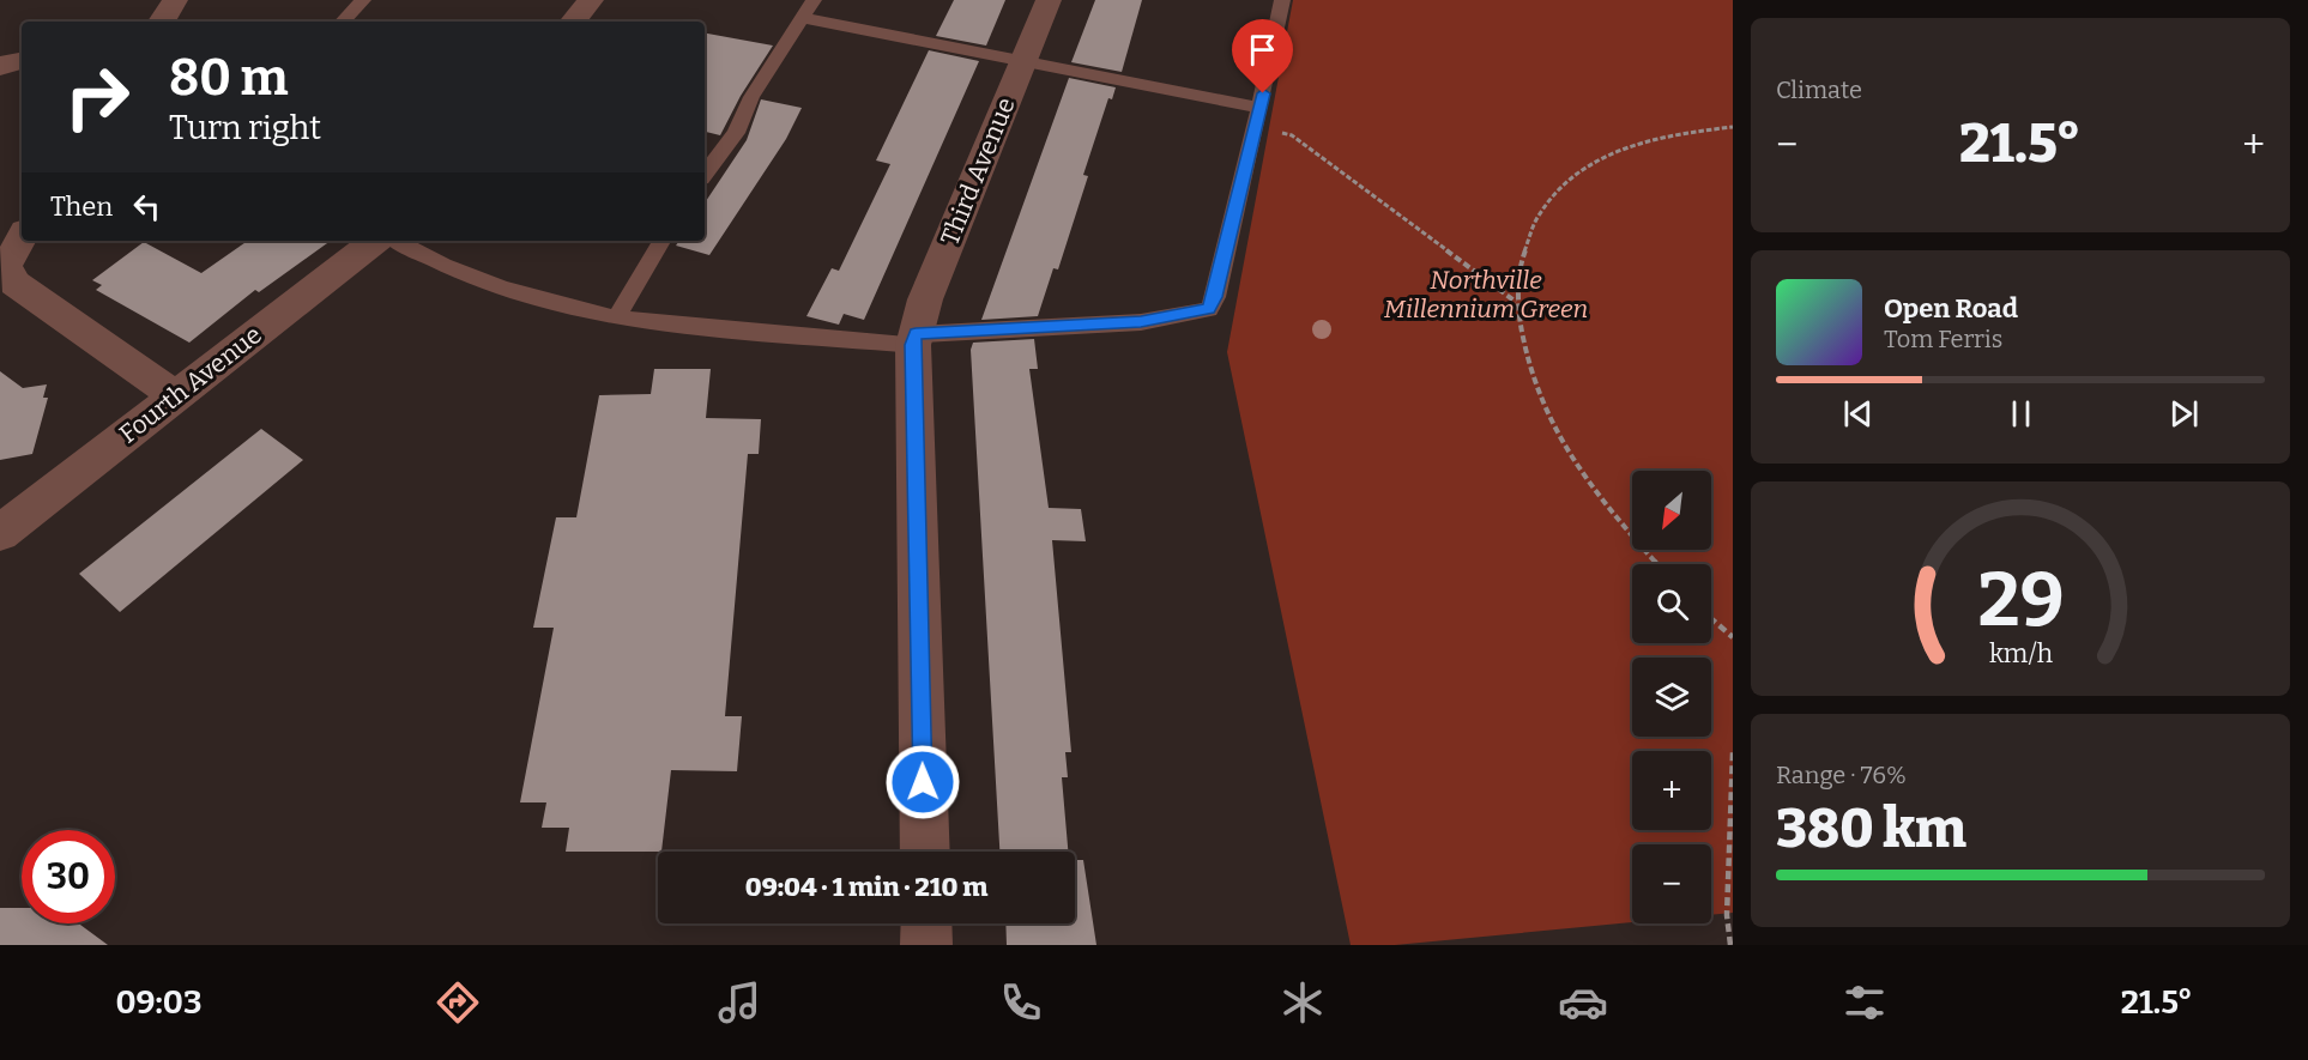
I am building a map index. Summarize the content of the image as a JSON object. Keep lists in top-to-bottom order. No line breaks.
{"streets":{"street":["Third Avenue","Fourth Avenue"]},"parks":["Northville Millennium Green"],"north":"bottom left","page":{"tile":["Climate",["Range · 76%","380 km"]],"turn":["80 m","Turn right"],"heat":["−","21.5°","+"],"then":"Then","song":["Open Road","Tom Ferris"],"map_buttons":["+","−"],"limit":"30","trip":"09:04 · 1 min · 210 m","tabs":["09:03","21.5°"],"gauge":["29","km/h"]}}
